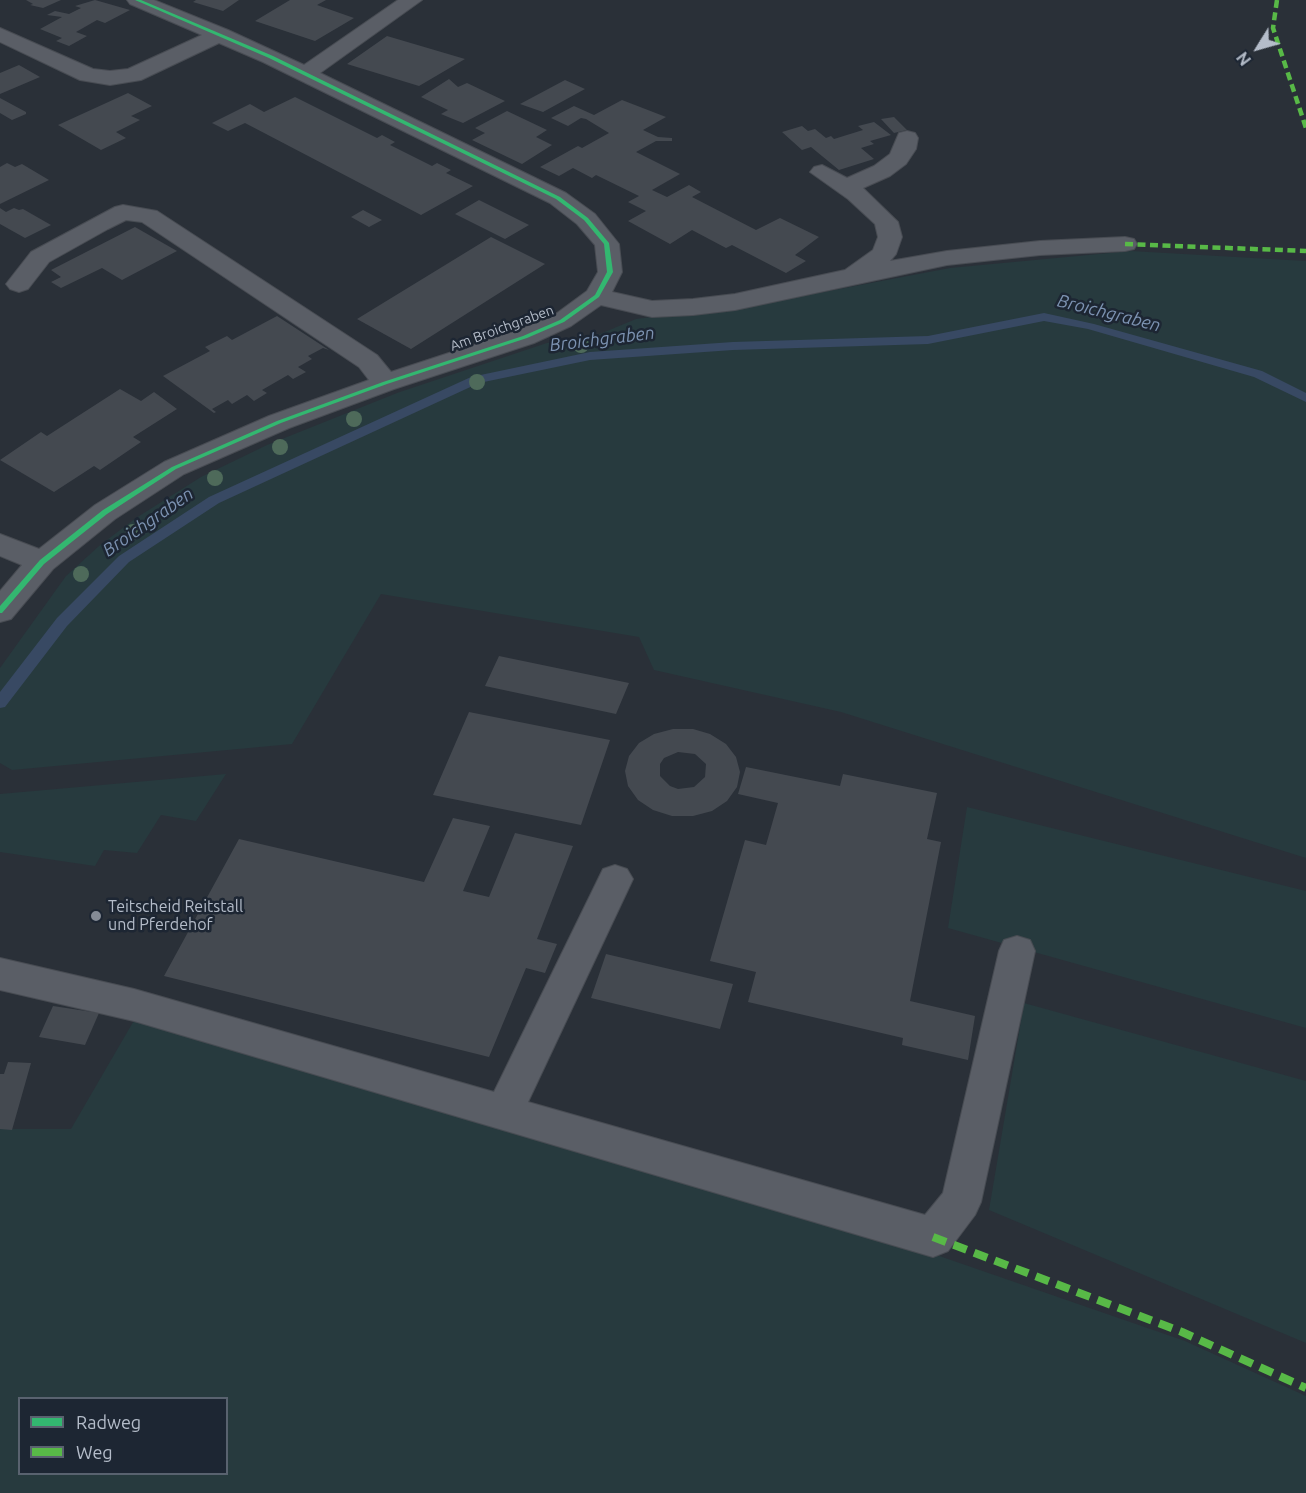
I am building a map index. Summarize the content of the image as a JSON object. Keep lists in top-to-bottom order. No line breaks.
{"streets":{"street":["Am Broichgraben"]},"water":["Broichgraben"],"places":["Teitscheid Reitstall und Pferdehof"],"legend":["Radweg","Weg"],"north":"bottom left"}
